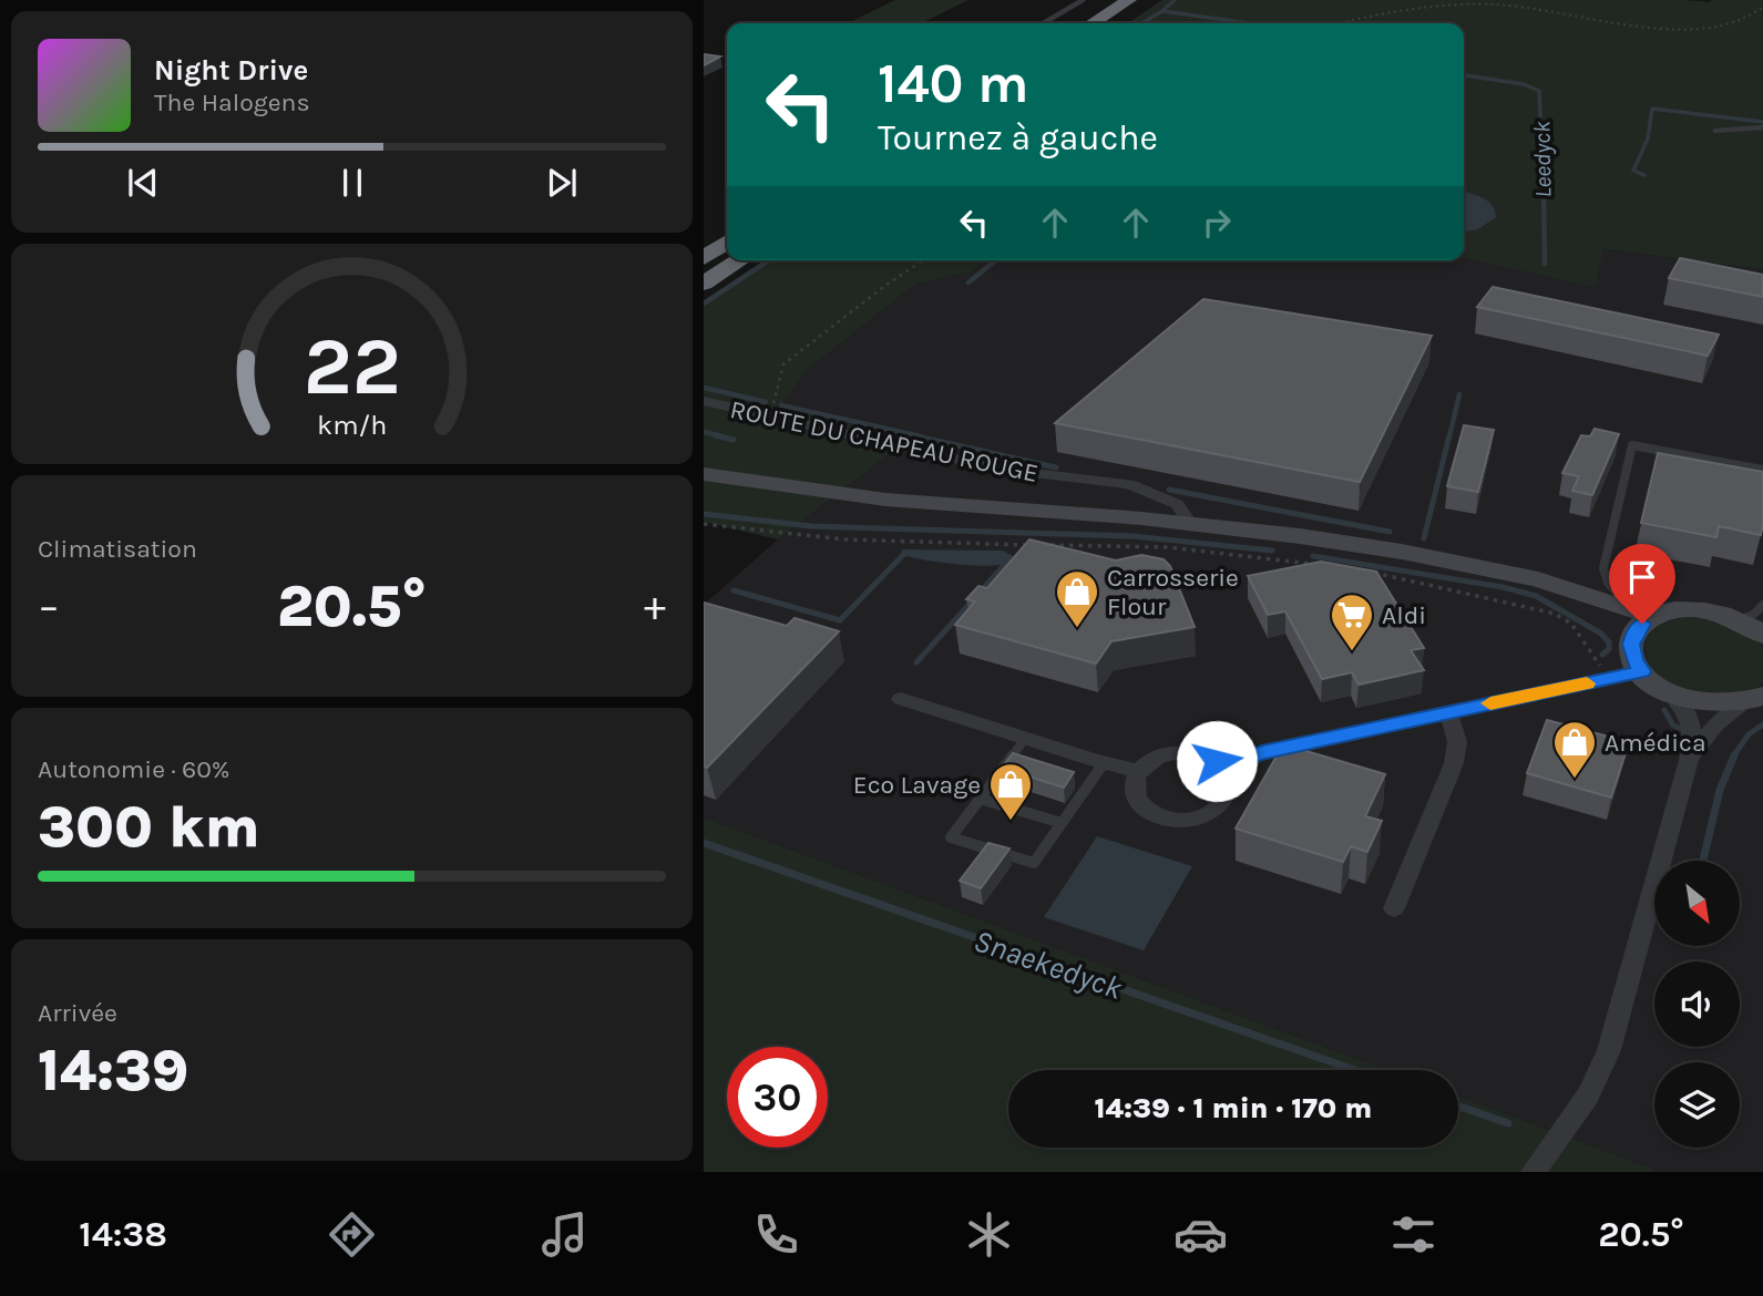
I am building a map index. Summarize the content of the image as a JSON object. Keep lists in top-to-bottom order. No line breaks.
{"streets":{"street":["ROUTE DU CHAPEAU ROUGE"]},"water":["Leedyck","Snaekedyck"],"places":{"shop":["Carrosserie Flour","Amédica","Eco Lavage"],"supermarket":["Aldi"]},"north":"bottom right","page":{"turn":["140 m","Tournez à gauche"],"song":["Night Drive","The Halogens"],"tile":["Climatisation",["Autonomie · 60%","300 km"],["Arrivée","14:39"]],"heat":["−","20.5°","+"],"limit":"30","trip":"14:39 · 1 min · 170 m","tabs":["14:38","20.5°"],"gauge":["22","km/h"]}}
